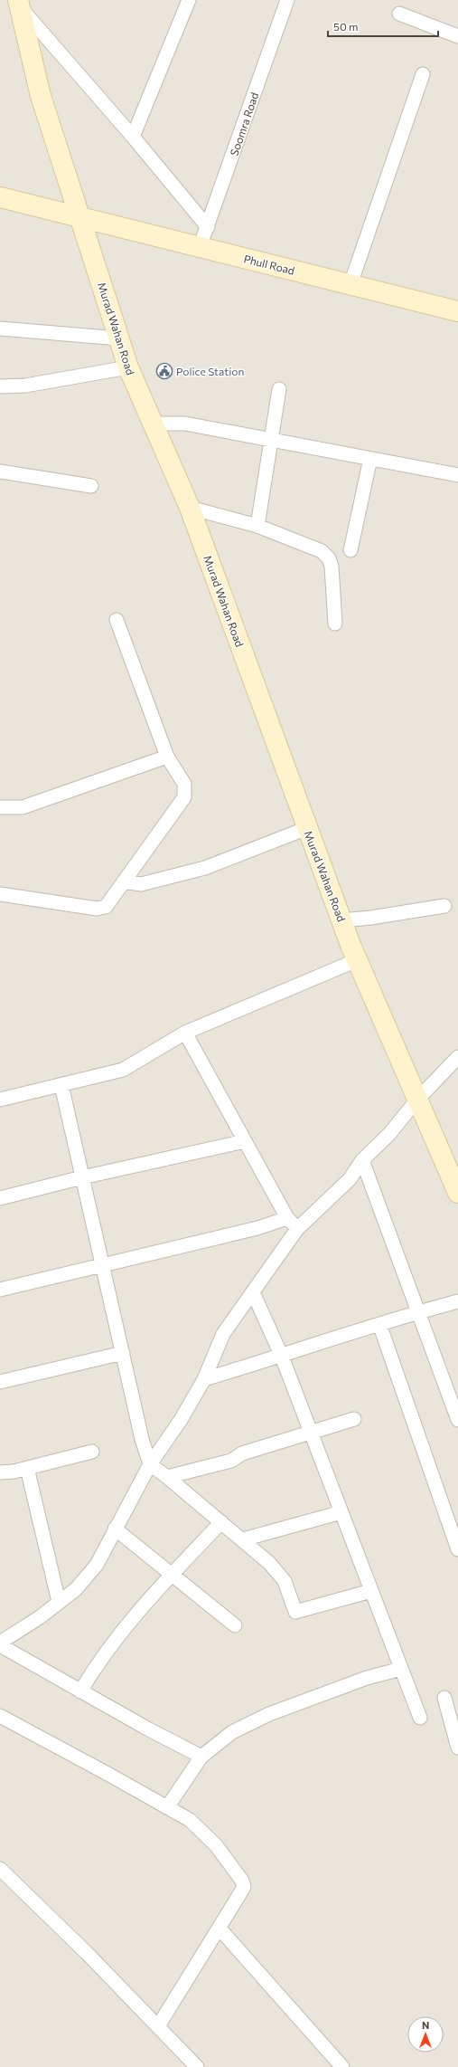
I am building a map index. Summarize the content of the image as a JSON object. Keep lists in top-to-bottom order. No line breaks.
{"streets":{"street":["Soomra Road","Phull Road","Murad Wahan Road"]},"crossings":[["Soomra Road","Phull Road"],["Phull Road","Murad Wahan Road"]],"places":{"public building":["Police Station"]},"scale_bar":"50 m","north":"top"}
